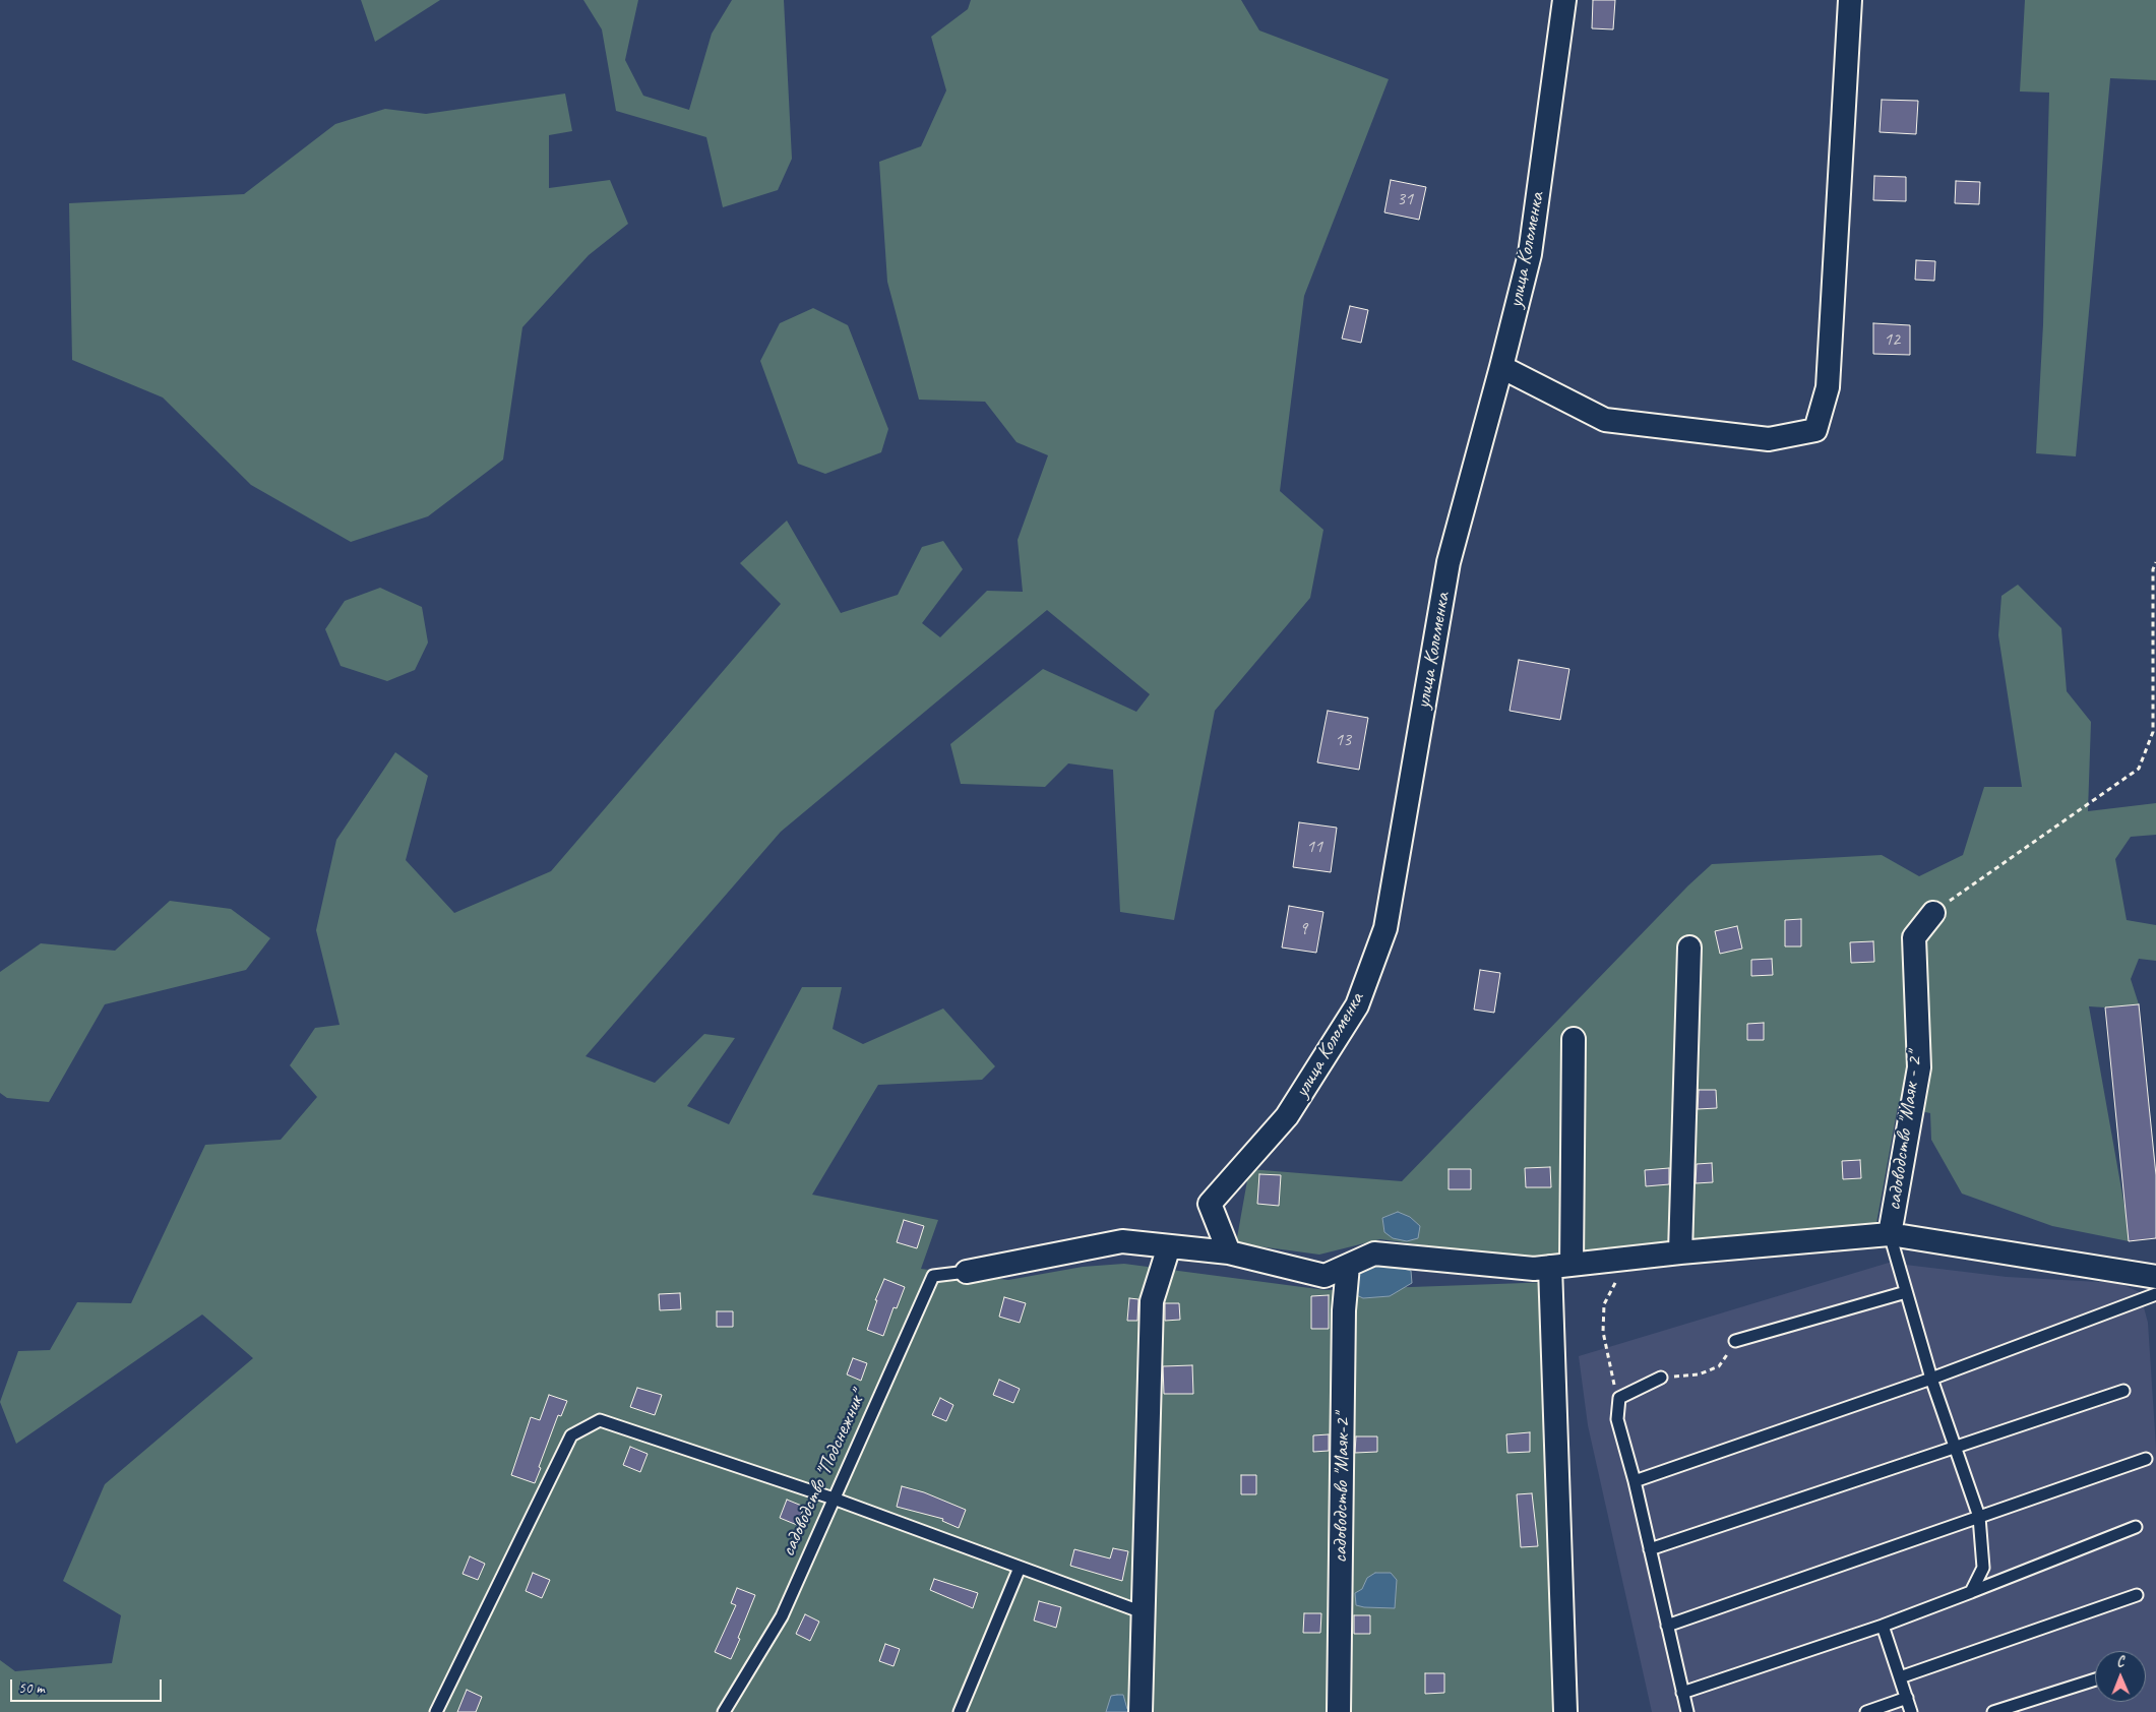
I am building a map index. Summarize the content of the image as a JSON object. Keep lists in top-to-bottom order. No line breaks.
{"streets":{"street":["улица Коломенка","садоводство \"Маяк - 2\"","садоводство \"Маяк-2\""],"lane":["садоводство \"Подснежник\""]},"house_numbers":["31","12","13","11","9"],"scale_bar":"50 m","north":"top"}
